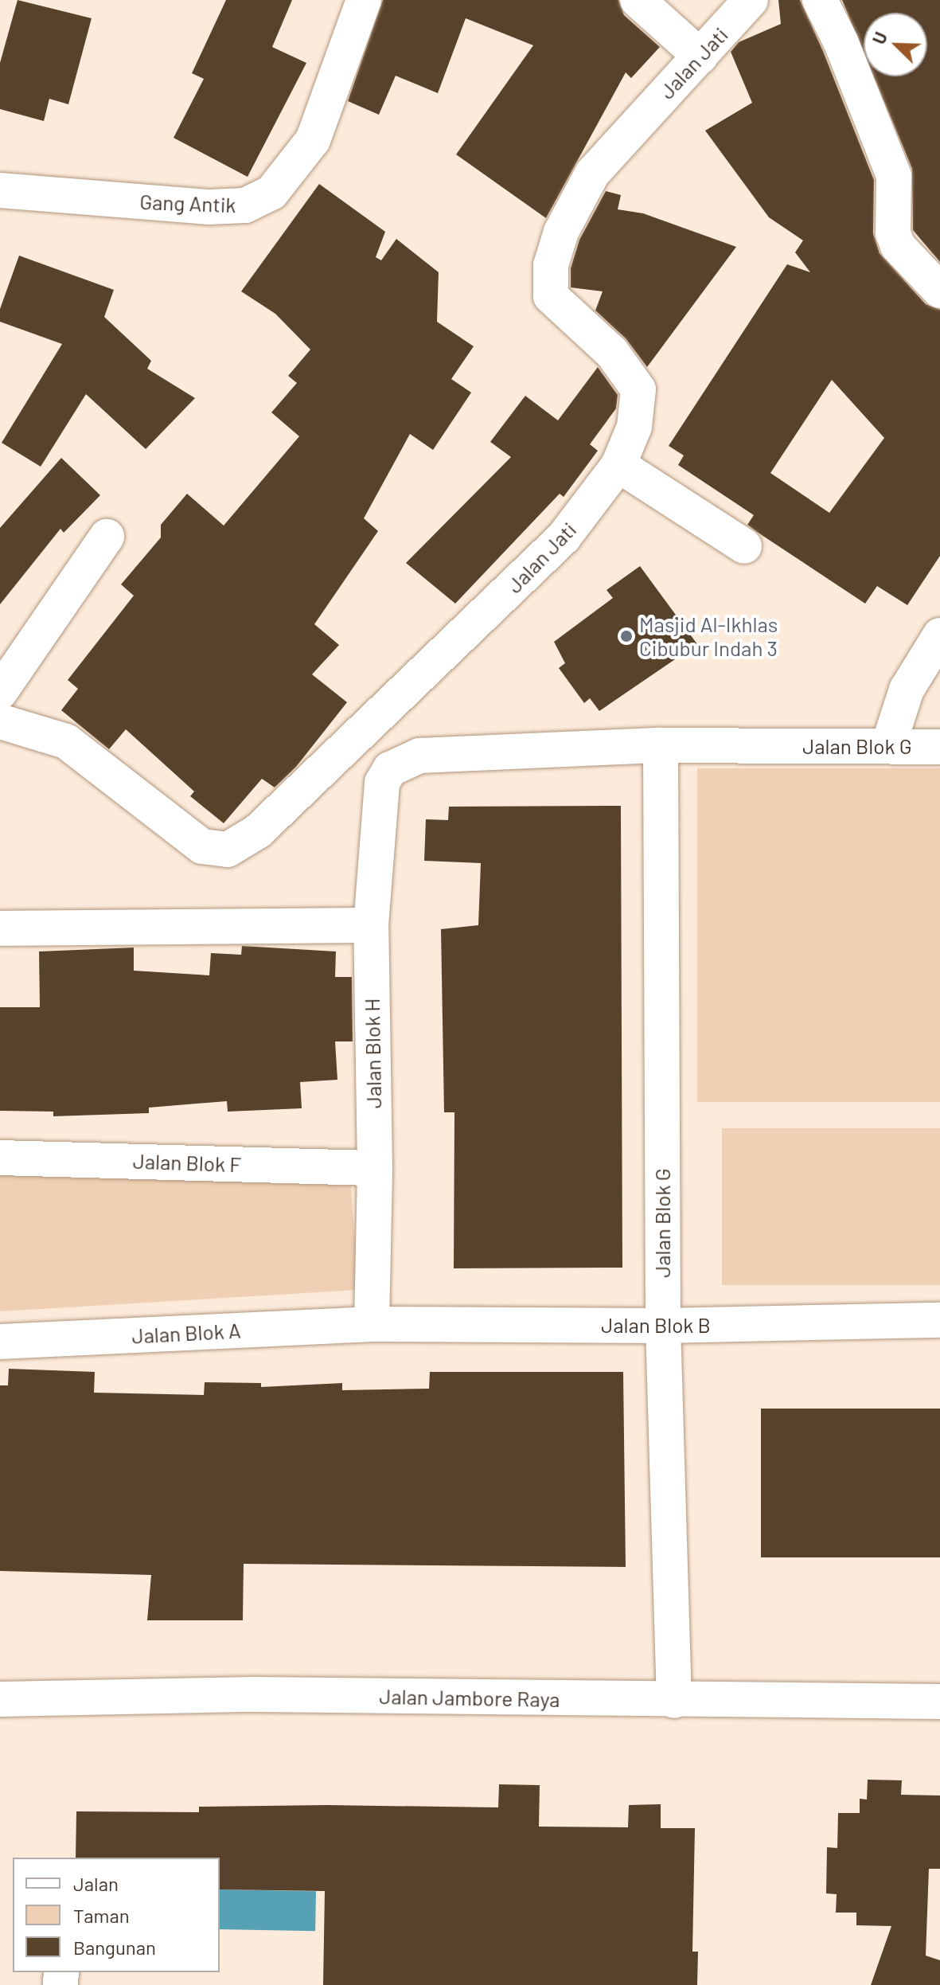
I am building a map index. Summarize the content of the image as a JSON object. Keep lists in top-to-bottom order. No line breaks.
{"streets":{"street":["Jalan Jati","Gang Antik","Jalan Blok G","Jalan Blok H","Jalan Blok F","Jalan Blok B","Jalan Blok A","Jalan Jambore Raya"]},"crossings":[["Jalan Blok G","Jalan Blok H"],["Jalan Blok G","Jalan Blok B"],["Jalan Blok G","Jalan Jambore Raya"],["Jalan Blok H","Jalan Blok F"],["Jalan Blok H","Jalan Blok B"],["Jalan Blok H","Jalan Blok A"],["Jalan Blok B","Jalan Blok A"]],"places":["Masjid Al-Ikhlas Cibubur Indah 3"],"legend":["Jalan","Taman","Bangunan"],"north":"top left"}
